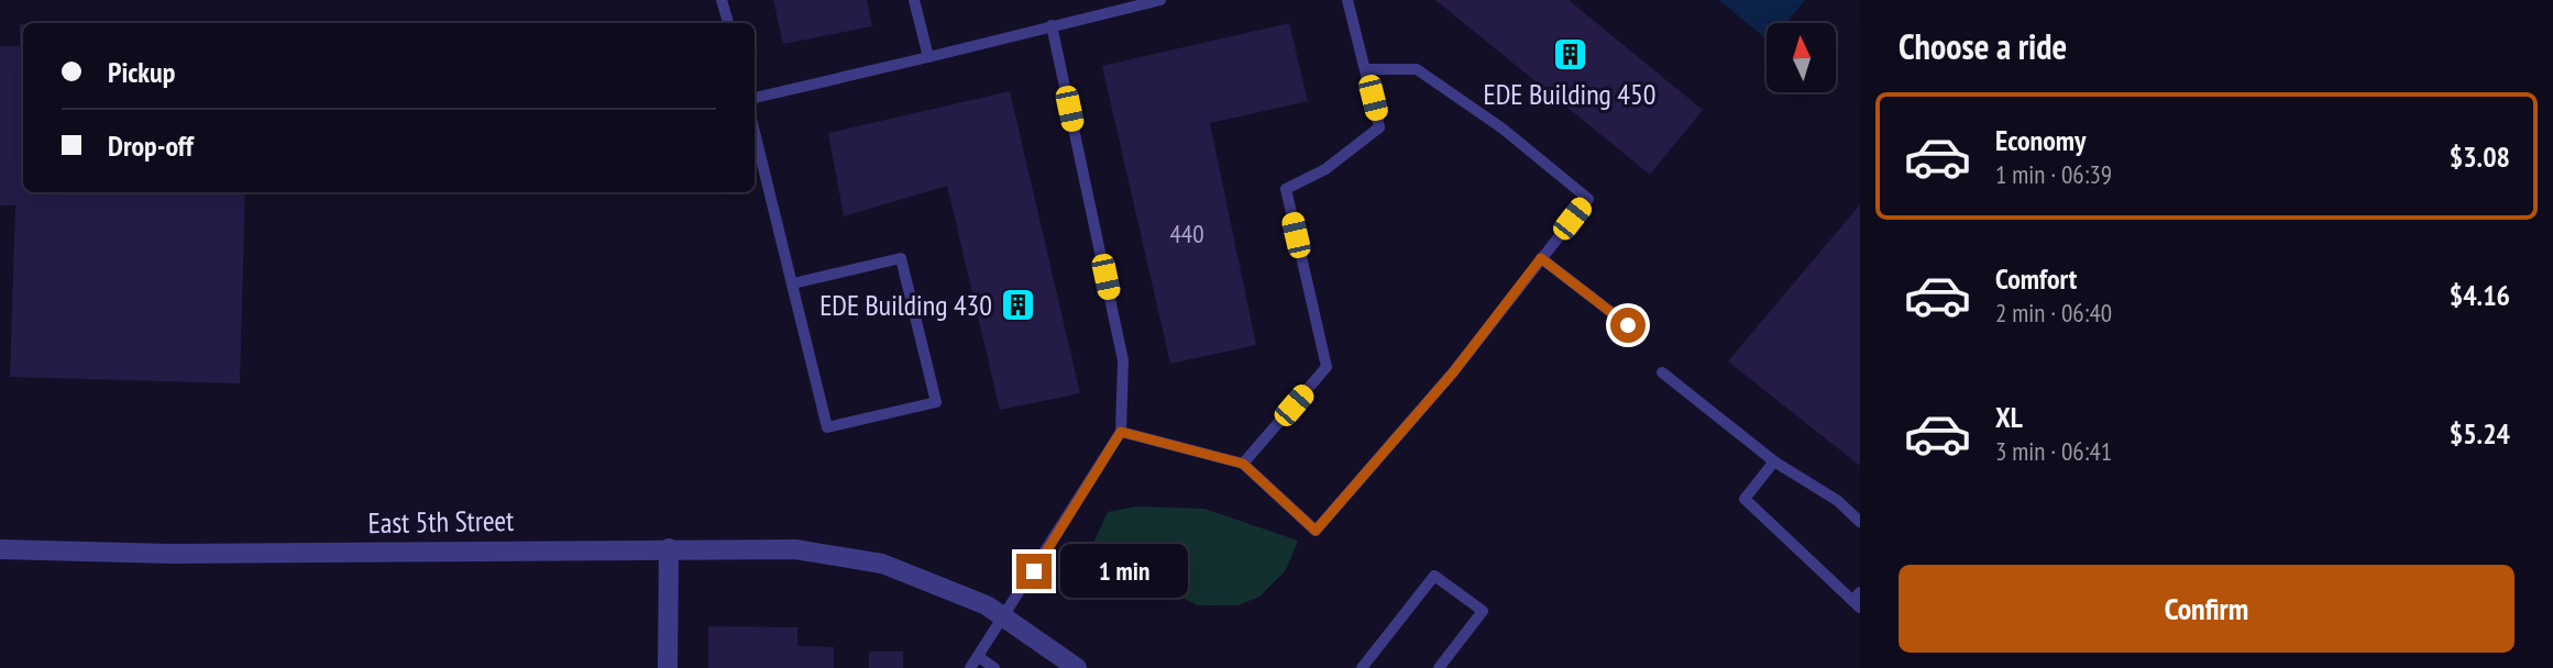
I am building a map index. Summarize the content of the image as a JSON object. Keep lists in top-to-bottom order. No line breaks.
{"streets":{"street":["East 5th Street"]},"places":{"building":["EDE Building 450","EDE Building 430"]},"house_numbers":["440"],"north":"top","page":{"heading":"Choose a ride","banner":["Pickup","Drop-off"],"list":[{"name":"Economy","note":"1 min · 06:39","value":"$3.08"},{"name":"Comfort","note":"2 min · 06:40","value":"$4.16"},{"name":"XL","note":"3 min · 06:41","value":"$5.24"}],"bubble":"1 min","buttons":"Confirm"}}
